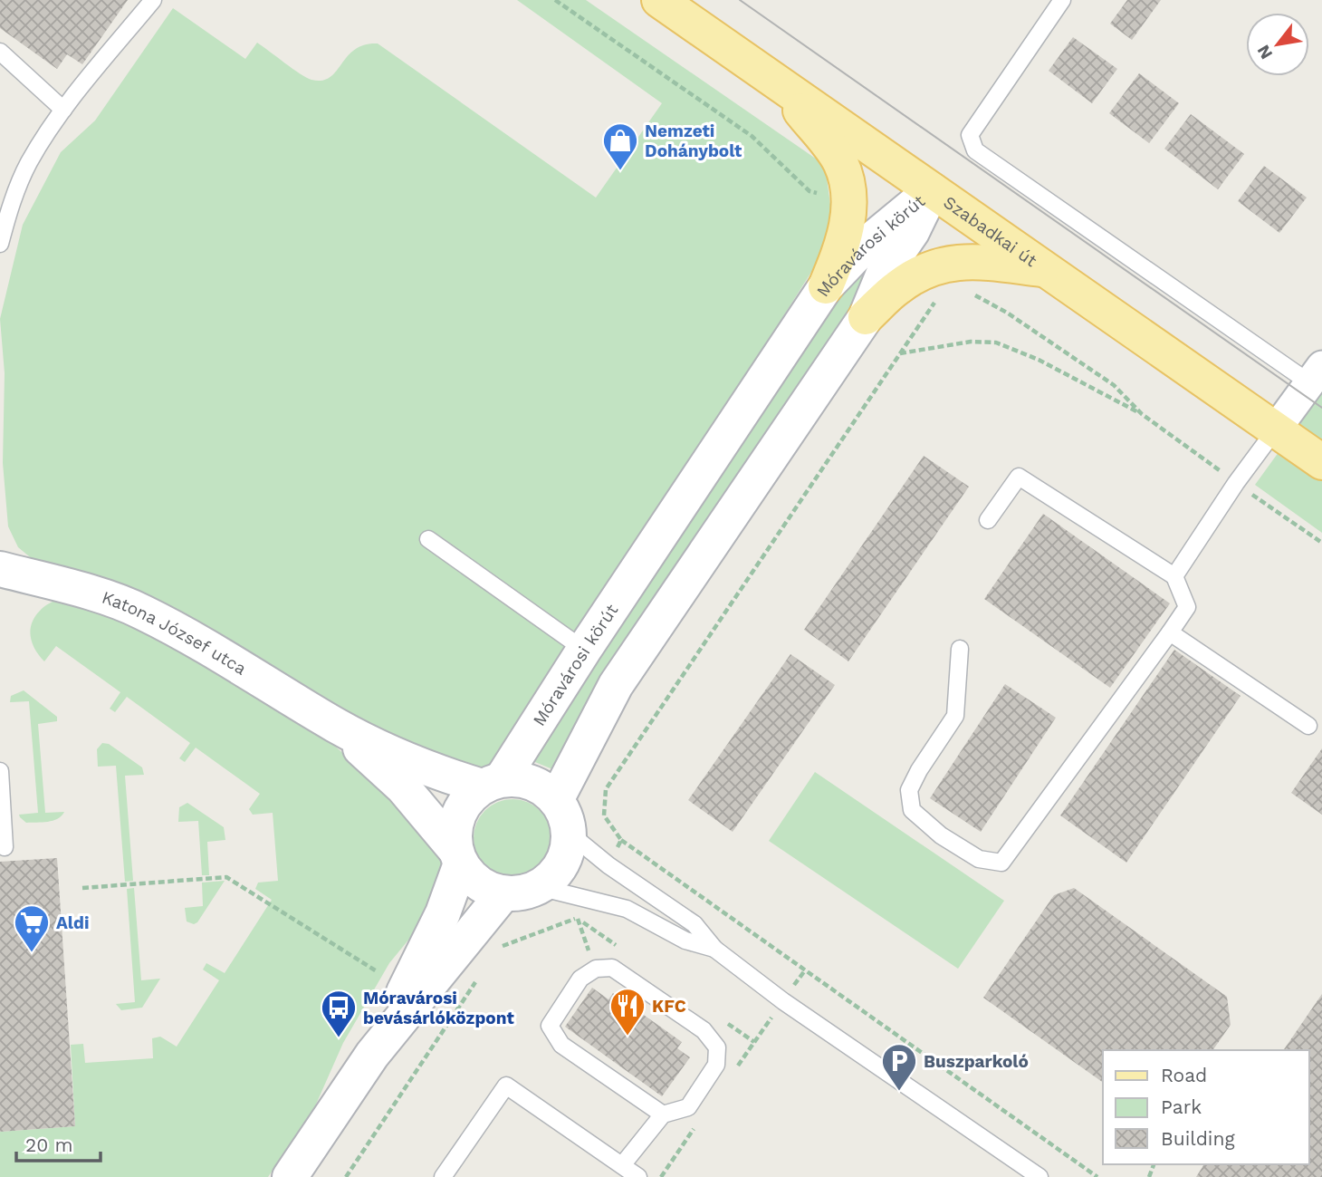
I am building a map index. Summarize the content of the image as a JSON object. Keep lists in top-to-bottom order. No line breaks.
{"streets":{"main road":["Szabadkai út","Móravárosi körút","Katona József utca"]},"crossings":[["Szabadkai út","Móravárosi körút"],["Móravárosi körút","Katona József utca"]],"places":{"shop":["Nemzeti Dohánybolt"],"supermarket":["Aldi"],"restaurant":["KFC"],"bus stop":["Móravárosi bevásárlóközpont"],"parking":["Buszparkoló"]},"legend":["Road","Park","Building"],"scale_bar":"20 m","north":"bottom left"}
